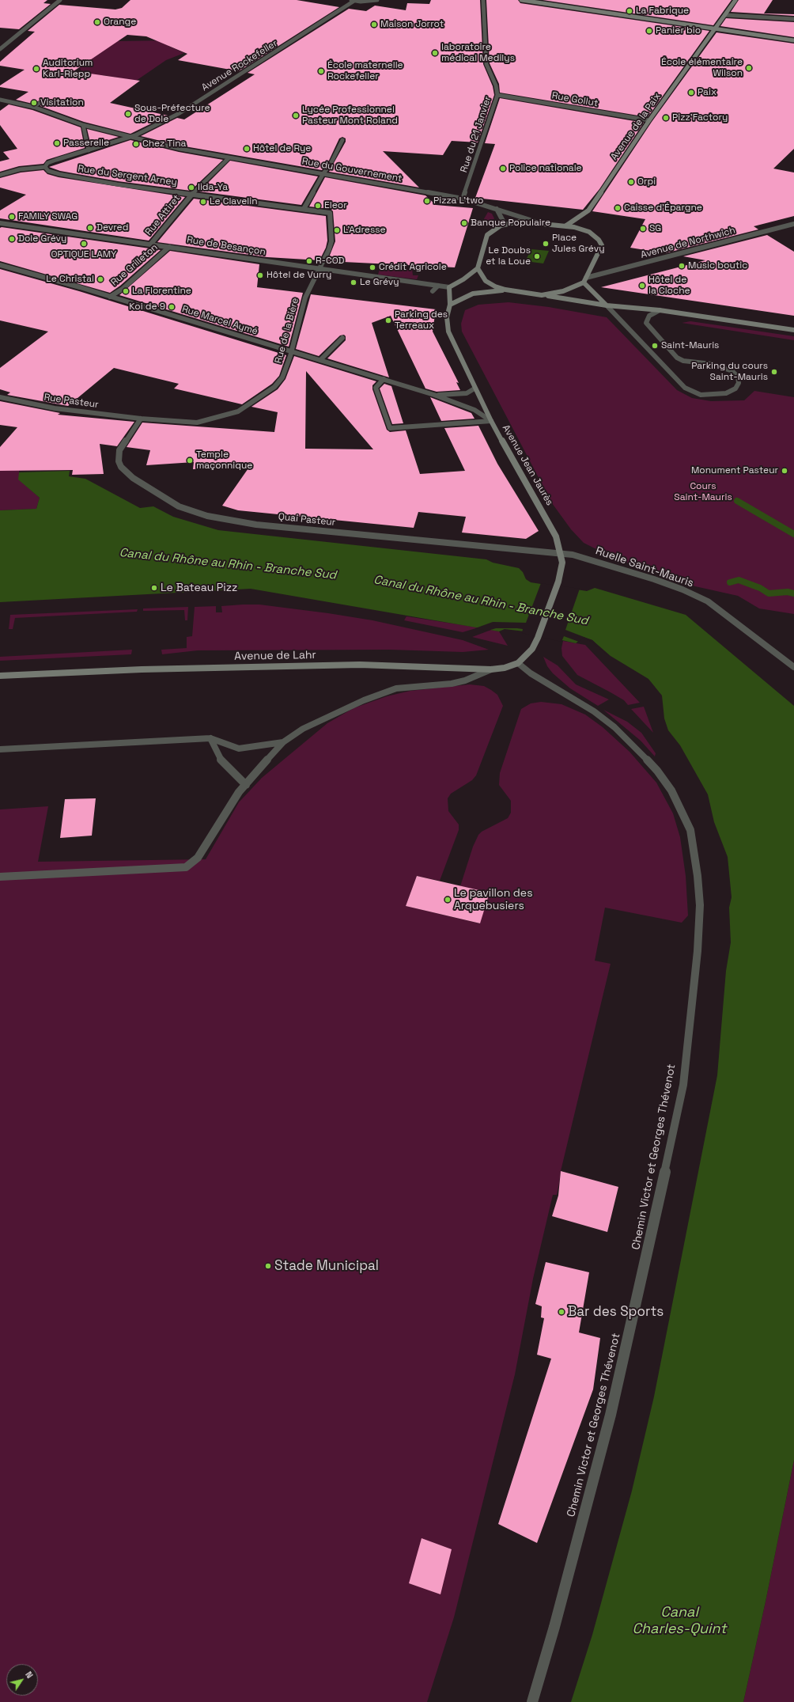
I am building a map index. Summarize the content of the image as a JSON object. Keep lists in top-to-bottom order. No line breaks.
{"streets":{"main road":["Avenue de la Paix","Avenue Jean Jaurès","Avenue de Lahr"],"street":["Avenue Rockefeller","Rue Gollut","Rue du 21 Janvier","Rue du Gouvernement","Rue du Sergent Arney","Rue Attiret","Avenue de Northwich","Rue de Besançon","Rue Grilleton","Rue Marcel Aymé","Rue de la Bière","Rue Pasteur","Quai Pasteur","Ruelle Saint-Mauris","Chemin Victor et Georges Thévenot"]},"crossings":[["Avenue Rockefeller","Rue du Gouvernement"],["Avenue Rockefeller","Rue du Sergent Arney"],["Rue Gollut","Avenue de la Paix"],["Rue Gollut","Rue du 21 Janvier"],["Avenue de la Paix","Rue du Gouvernement"],["Avenue de la Paix","Avenue de Northwich"],["Rue du 21 Janvier","Rue du Gouvernement"],["Rue du Gouvernement","Rue Attiret"],["Rue du Gouvernement","Avenue de Northwich"],["Rue du Sergent Arney","Rue Attiret"],["Rue du Sergent Arney","Rue de la Bière"],["Rue Attiret","Rue de Besançon"],["Rue de Besançon","Rue Grilleton"],["Rue de Besançon","Rue de la Bière"],["Rue de Besançon","Avenue Jean Jaurès"],["Rue Grilleton","Rue Marcel Aymé"],["Rue Marcel Aymé","Rue de la Bière"],["Rue Marcel Aymé","Avenue Jean Jaurès"],["Rue de la Bière","Rue Pasteur"],["Rue de la Bière","Quai Pasteur"],["Rue Pasteur","Quai Pasteur"],["Avenue Jean Jaurès","Quai Pasteur"],["Avenue Jean Jaurès","Ruelle Saint-Mauris"],["Avenue Jean Jaurès","Avenue de Lahr"],["Quai Pasteur","Ruelle Saint-Mauris"],["Avenue de Lahr","Chemin Victor et Georges Thévenot"]],"water":["Canal du Rhône au Rhin - Branche Sud","Canal Charles-Quint"],"parks":["Cours Saint-Mauris"],"places":["La Fabrique","Orange","Maison Jorrot","Panier bio","laboratoire médical Medilys","École élémentaire Wilson","Auditorium Karl-Riepp","École maternelle Rockefeller","Paix","Visitation","Sous-Préfecture de Dole","Lycée Professionnel Pasteur Mont Roland","Pizz'Factory","Passerelle","Chez Tina","Hôtel de Rye","Police nationale","Orpi","Iida-Ya","Pizza L'two","Le Clavelin","Eleor","Caisse d'Épargne","FAMILY SWAG","Banque Populaire","Devred","SG","L'Adresse","Dole Grévy","OPTIQUE LAMY","Place Jules Grévy","Le Doubs et la Loue","R-COD","Music boutic","Crédit Agricole","Hôtel de Vurry","Le Christal","Le Grévy","Hôtel de la Cloche","La Florentine","Koi de 9","Parking des Terreaux","Saint-Mauris","Parking du cours Saint-Mauris","Temple maçonnique","Monument Pasteur","Le Bateau Pizz","Le pavillon des Arquebusiers","Stade Municipal","Bar des Sports"],"north":"top right"}
